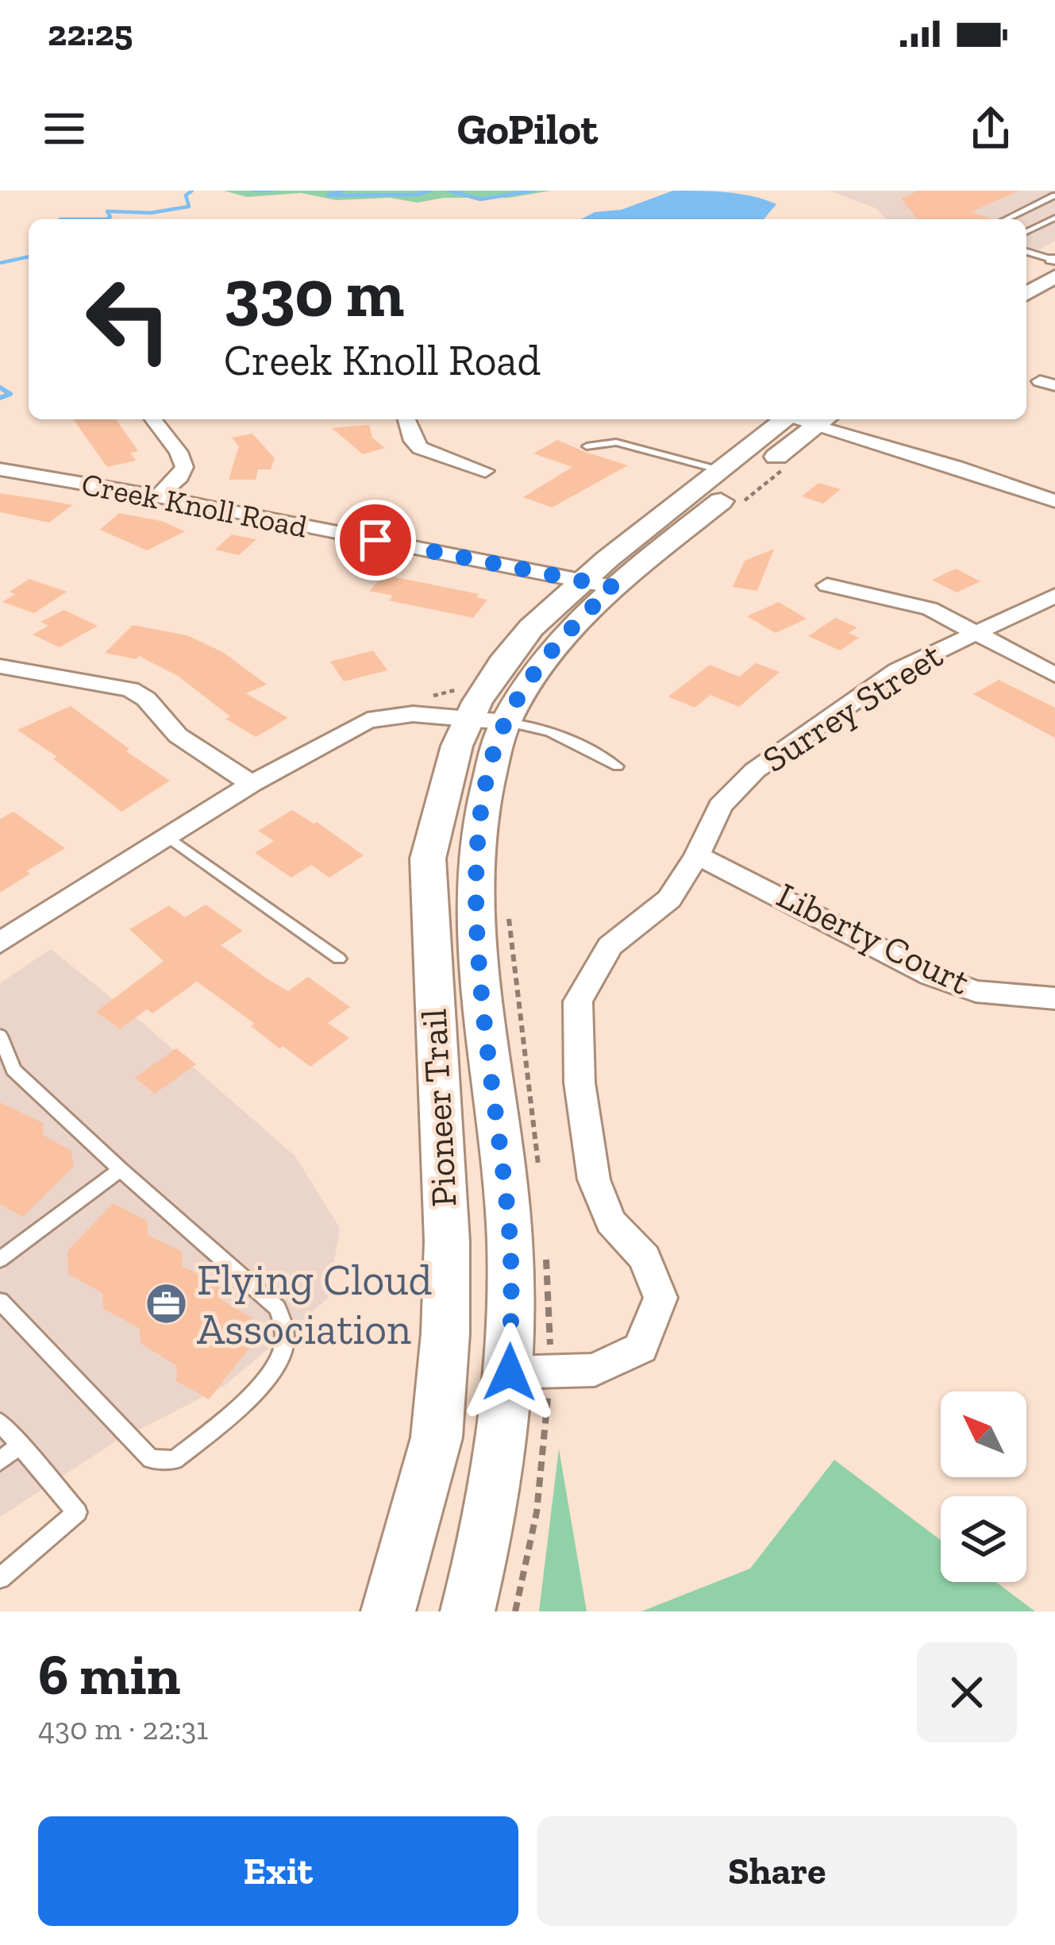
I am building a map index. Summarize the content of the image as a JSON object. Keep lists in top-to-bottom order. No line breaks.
{"streets":{"main road":["Pioneer Trail"],"street":["Creek Knoll Road","Surrey Street","Liberty Court"]},"crossings":[["Creek Knoll Road","Pioneer Trail"],["Surrey Street","Liberty Court"],["Surrey Street","Pioneer Trail"]],"places":{"office":["Flying Cloud Association"]},"north":"top left","page":{"status":"22:25","header":"GoPilot","turn":["330 m","Creek Knoll Road"],"heading":["6 min","430 m · 22:31"],"buttons":["Exit","Share"]}}
